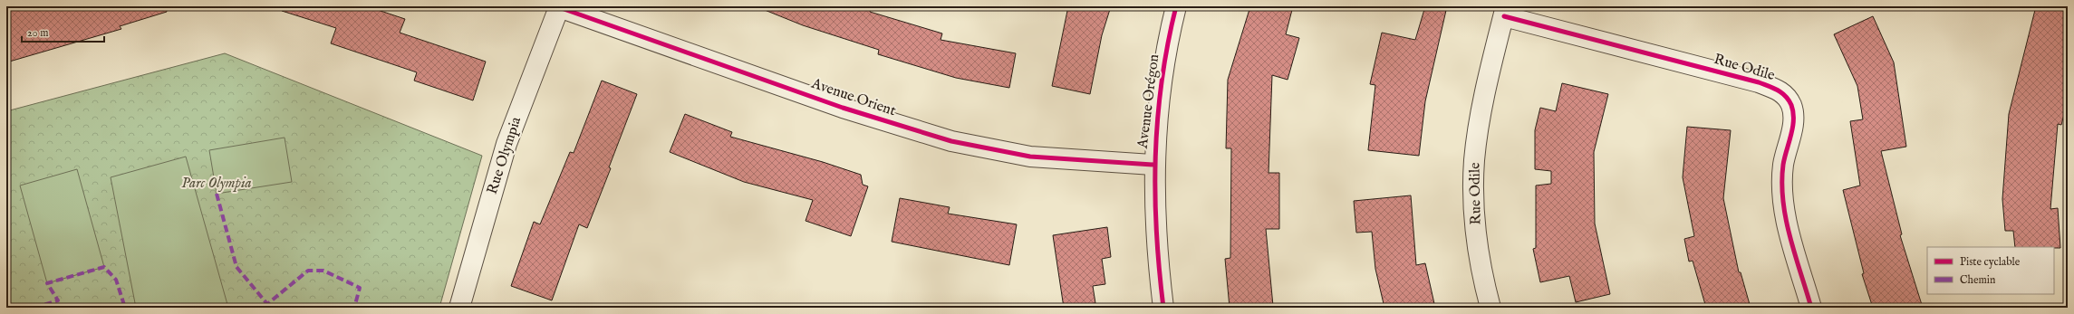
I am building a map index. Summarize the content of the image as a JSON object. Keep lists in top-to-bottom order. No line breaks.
{"streets":{"street":["Rue Odile","Avenue Orient","Avenue Orégon","Rue Olympia"]},"crossings":[["Avenue Orient","Avenue Orégon"],["Avenue Orient","Rue Olympia"]],"parks":["Parc Olympia"],"legend":["Piste cyclable","Chemin"],"scale_bar":"20 m"}
